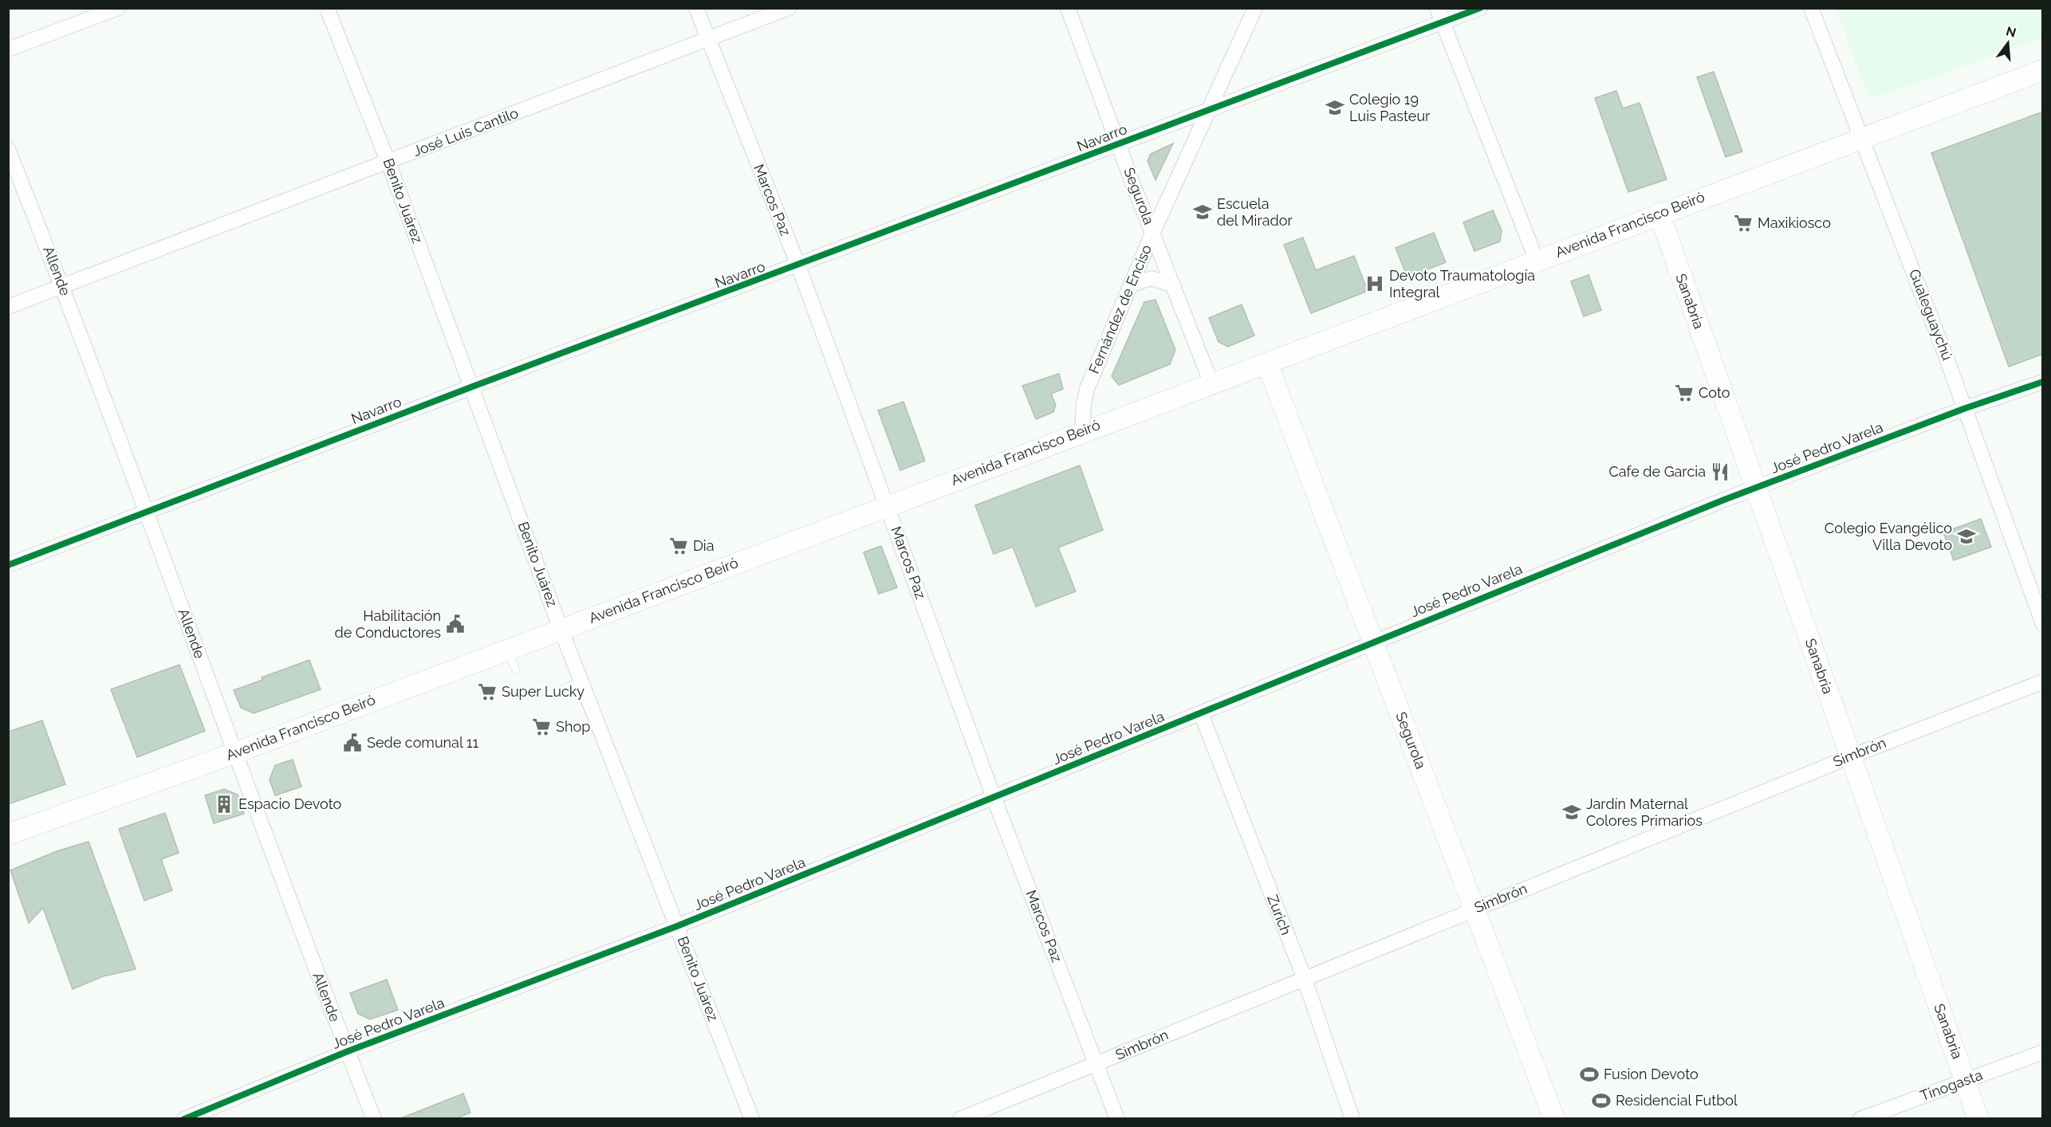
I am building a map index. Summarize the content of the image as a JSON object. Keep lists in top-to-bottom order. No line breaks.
{"streets":{"main road":["Segurola","Avenida Francisco Beiró","Sanabria"],"street":["José Luis Cantilo","Navarro","Marcos Paz","Benito Juárez","Allende","Fernández de Enciso","Gualeguaychú","José Pedro Varela","Simbrón","Zurich","Tinogasta"]},"crossings":[["José Luis Cantilo","Marcos Paz"],["José Luis Cantilo","Benito Juárez"],["José Luis Cantilo","Allende"],["Navarro","Segurola"],["Navarro","Marcos Paz"],["Navarro","Benito Juárez"],["Navarro","Allende"],["Navarro","Fernández de Enciso"],["Segurola","Avenida Francisco Beiró"],["Segurola","Fernández de Enciso"],["Segurola","José Pedro Varela"],["Segurola","Simbrón"],["Marcos Paz","Avenida Francisco Beiró"],["Marcos Paz","José Pedro Varela"],["Marcos Paz","Simbrón"],["Benito Juárez","Avenida Francisco Beiró"],["Benito Juárez","José Pedro Varela"],["Avenida Francisco Beiró","Allende"],["Avenida Francisco Beiró","Sanabria"],["Avenida Francisco Beiró","Fernández de Enciso"],["Avenida Francisco Beiró","Gualeguaychú"],["Allende","José Pedro Varela"],["Sanabria","José Pedro Varela"],["Sanabria","Simbrón"],["Sanabria","Tinogasta"],["Gualeguaychú","José Pedro Varela"],["José Pedro Varela","Zurich"],["Simbrón","Zurich"]],"places":{"school or university":["Colegio 19 Luis Pasteur","Escuela del Mirador","Colegio Evangélico Villa Devoto","Jardín Maternal Colores Primarios"],"supermarket":["Maxikiosco","Coto","Dia","Super Lucky","Shop"],"hospital":["Devoto Traumatología Integral"],"restaurant":["Cafe de Garcia"],"public building":["Habilitación de Conductores","Sede comunal 11"],"building":["Espacio Devoto"],"sports":["Fusion Devoto","Residencial Futbol"]},"north":"top"}
